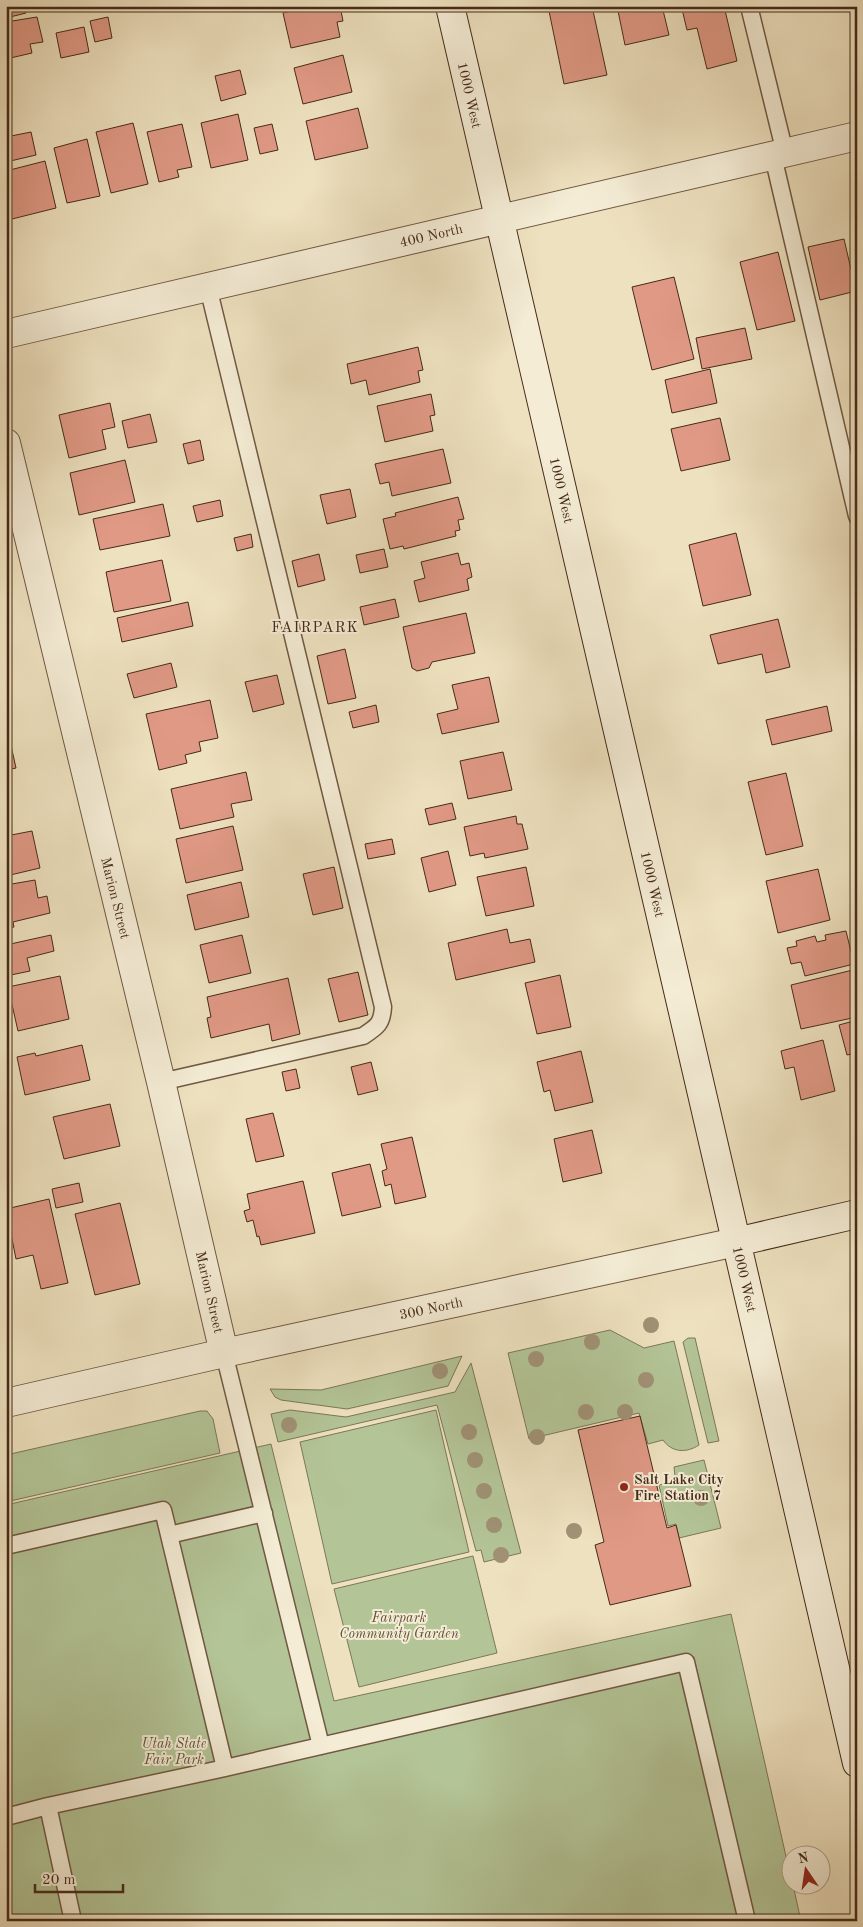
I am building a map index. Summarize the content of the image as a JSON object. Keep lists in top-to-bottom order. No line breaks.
{"streets":{"street":["1000 West","400 North","Marion Street","300 North"]},"crossings":[["1000 West","400 North"],["1000 West","300 North"],["Marion Street","300 North"]],"districts":["FAIRPARK"],"parks":["Fairpark Community Garden","Utah State Fair Park"],"places":["Salt Lake City Fire Station 7"],"scale_bar":"20 m","north":"top"}
